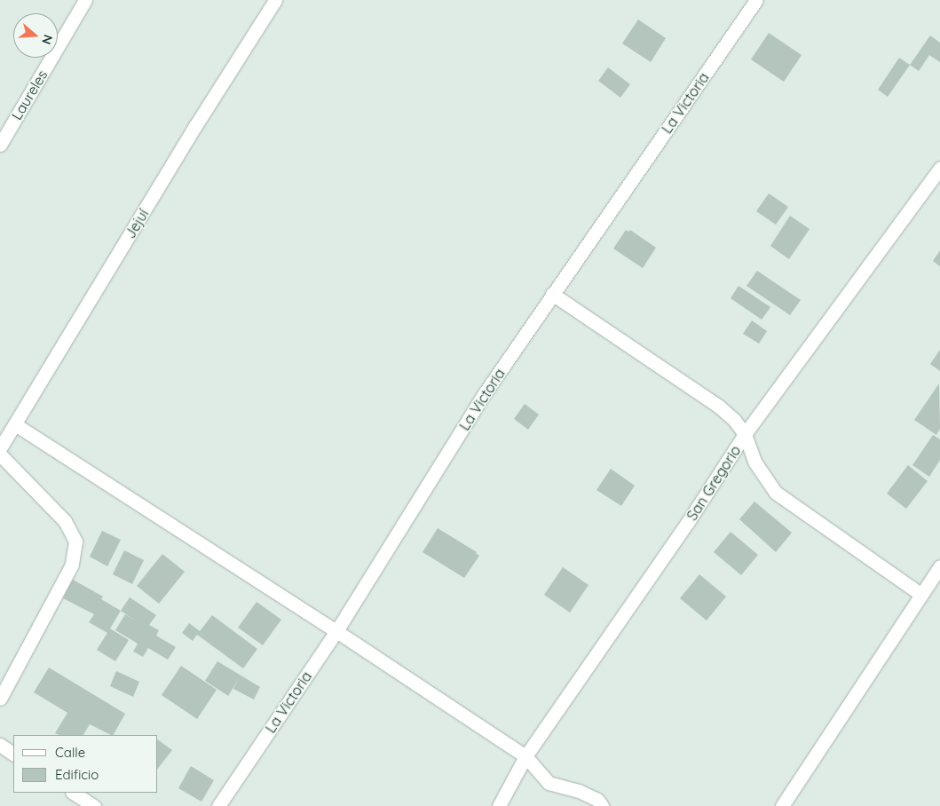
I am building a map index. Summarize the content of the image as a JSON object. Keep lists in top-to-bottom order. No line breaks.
{"streets":{"street":["Laureles","La Victoria","Jejuí","San Gregorio"]},"legend":["Calle","Edificio"],"north":"right"}
